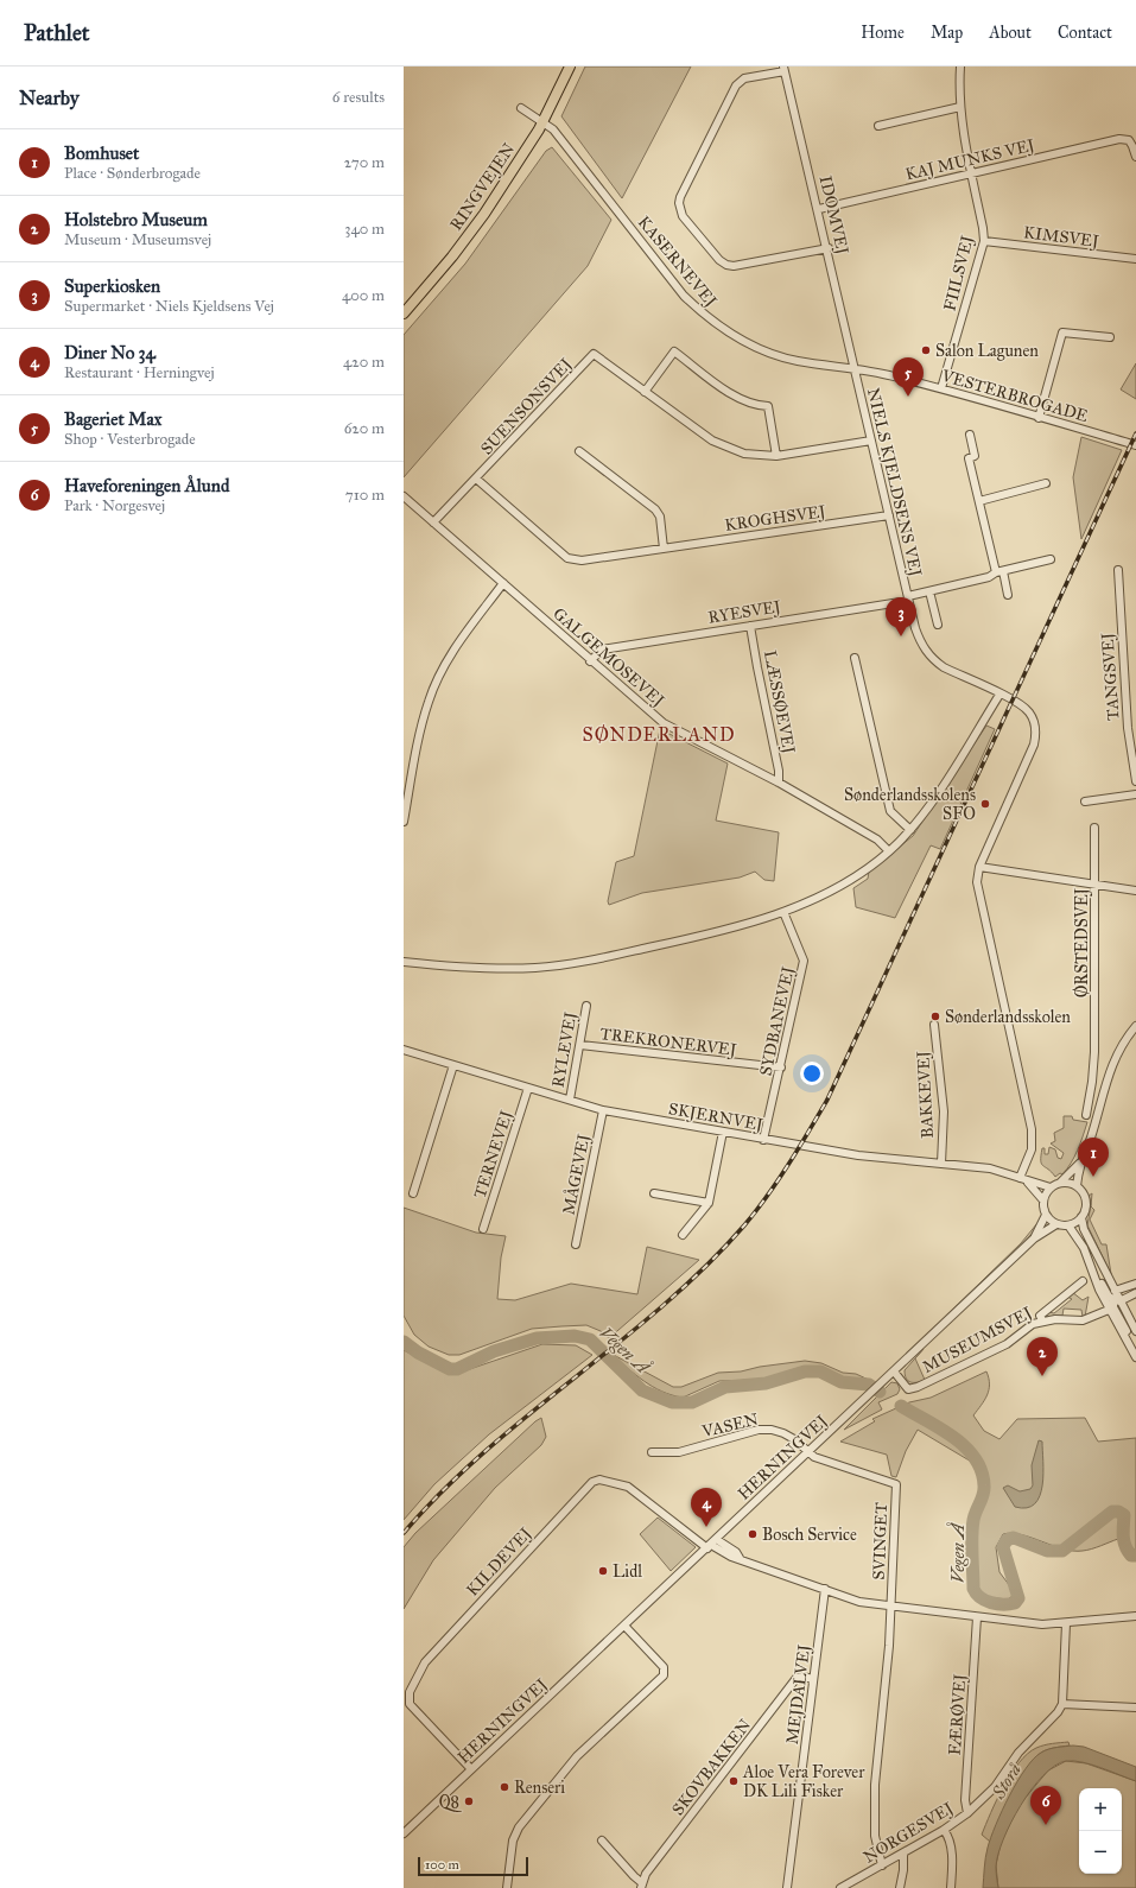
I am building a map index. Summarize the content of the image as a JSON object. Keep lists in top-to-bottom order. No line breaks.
{"streets":{"main road":["RINGVEJEN"],"street":["KAJ MUNKS VEJ","IDOMVEJ","KIMSVEJ","KASERNEVEJ","FIILSVEJ","VESTERBROGADE","SUENSONSVEJ","NIELS KJELDSENS VEJ","KROGHSVEJ","RYESVEJ","GALGEMOSEVEJ","TANGSVEJ","LÆSSØEVEJ","ØRSTEDSVEJ","SYDBANEVEJ","TREKRONERVEJ","RYLEVEJ","BAKKEVEJ","SKJERNVEJ","TERNEVEJ","MÅGEVEJ","MUSEUMSVEJ","VASEN","HERNINGVEJ","SVINGET","KILDEVEJ","MEJDALVEJ","FÆRØVEJ","SKOVBAKKEN","NORGESVEJ"]},"crossings":[["KAJ MUNKS VEJ","IDOMVEJ"],["KAJ MUNKS VEJ","FIILSVEJ"],["RINGVEJEN","KASERNEVEJ"],["IDOMVEJ","KASERNEVEJ"],["IDOMVEJ","VESTERBROGADE"],["IDOMVEJ","NIELS KJELDSENS VEJ"],["KIMSVEJ","FIILSVEJ"],["KASERNEVEJ","VESTERBROGADE"],["KASERNEVEJ","NIELS KJELDSENS VEJ"],["FIILSVEJ","VESTERBROGADE"],["VESTERBROGADE","NIELS KJELDSENS VEJ"],["SUENSONSVEJ","NIELS KJELDSENS VEJ"],["SUENSONSVEJ","KROGHSVEJ"],["SUENSONSVEJ","GALGEMOSEVEJ"],["NIELS KJELDSENS VEJ","KROGHSVEJ"],["NIELS KJELDSENS VEJ","RYESVEJ"],["NIELS KJELDSENS VEJ","SKJERNVEJ"],["RYESVEJ","GALGEMOSEVEJ"],["RYESVEJ","LÆSSØEVEJ"],["GALGEMOSEVEJ","LÆSSØEVEJ"],["SYDBANEVEJ","TREKRONERVEJ"],["SYDBANEVEJ","SKJERNVEJ"],["TREKRONERVEJ","RYLEVEJ"],["RYLEVEJ","SKJERNVEJ"],["BAKKEVEJ","SKJERNVEJ"],["SKJERNVEJ","TERNEVEJ"],["SKJERNVEJ","MÅGEVEJ"],["SKJERNVEJ","HERNINGVEJ"],["MUSEUMSVEJ","HERNINGVEJ"],["VASEN","HERNINGVEJ"],["VASEN","SVINGET"],["HERNINGVEJ","SVINGET"],["HERNINGVEJ","KILDEVEJ"],["MEJDALVEJ","SKOVBAKKEN"],["FÆRØVEJ","NORGESVEJ"]],"districts":["SØNDERLAND"],"water":["Vegen Å","Storå"],"places":["Salon Lagunen","Sønderlandsskolens SFO","Sønderlandsskolen","Bosch Service","Lidl","Aloe Vera Forever DK Lili Fisker","Renseri","Q8"],"scale_bar":"100 m","page":{"header":"Pathlet","nav":["Home","Map","About","Contact"],"heading":["Nearby","6 results"],"list":[{"mark":"1","name":"Bomhuset","note":"Place · Sønderbrogade","value":"270 m"},{"mark":"2","name":"Holstebro Museum","note":"Museum · Museumsvej","value":"340 m"},{"mark":"3","name":"Superkiosken","note":"Supermarket · Niels Kjeldsens Vej","value":"400 m"},{"mark":"4","name":"Diner No 34","note":"Restaurant · Herningvej","value":"420 m"},{"mark":"5","name":"Bageriet Max","note":"Shop · Vesterbrogade","value":"620 m"},{"mark":"6","name":"Haveforeningen Ålund","note":"Park · Norgesvej","value":"710 m"}],"pins":["5","3","1","2","4","6"],"map_buttons":["+","−"],"scale":"100 m"}}
